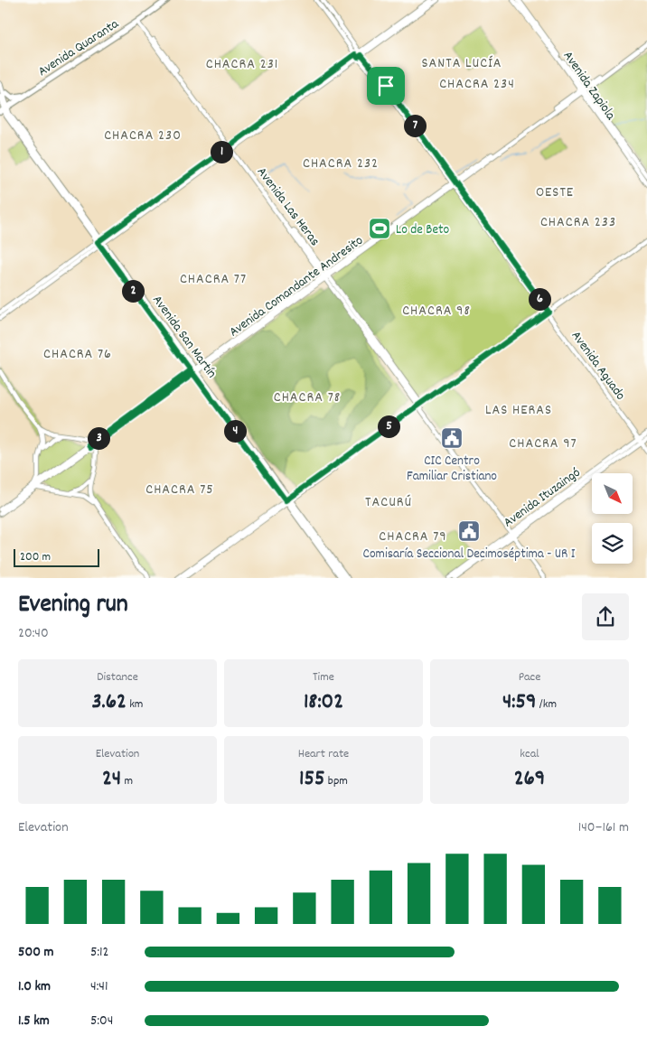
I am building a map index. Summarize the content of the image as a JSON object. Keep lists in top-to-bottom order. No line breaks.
{"streets":{"highway":["Avenida Quaranta"],"main road":["Avenida Zapiola","Avenida Las Heras","Avenida Comandante Andresito","Avenida San Martín","Avenida Aguado","Avenida Ituzaingó"]},"crossings":[["Avenida Quaranta","Avenida Las Heras"],["Avenida Quaranta","Avenida San Martín"],["Avenida Zapiola","Avenida Comandante Andresito"],["Avenida Las Heras","Avenida Comandante Andresito"],["Avenida Las Heras","Avenida Ituzaingó"],["Avenida Comandante Andresito","Avenida San Martín"],["Avenida Comandante Andresito","Avenida Aguado"],["Avenida Aguado","Avenida Ituzaingó"]],"districts":["SANTA LUCÍA","CHACRA 231","CHACRA 234","CHACRA 230","CHACRA 232","OESTE","CHACRA 233","CHACRA 77","CHACRA 98","CHACRA 76","CHACRA 78","LAS HERAS","CHACRA 97","CHACRA 75","TACURÚ","CHACRA 79"],"places":{"sports":["Lo de Beto"],"public building":["CIC Centro Familiar Cristiano","Comisaría Seccional Decimoséptima - UR I"]},"scale_bar":"200 m","north":"bottom right","page":{"pins":["7","1","2","6","5","4","3"],"scale":"200 m","heading":["Evening run","20:40"],"stats":[["Distance","3.62 km"],["Time","18:02"],["Pace","4:59 /km"],["Elevation","24 m"],["Heart rate","155 bpm"],["kcal","269"]],"chart":["Elevation","140–161 m"],"list":[{"name":"500 m","note":"5:12"},{"name":"1.0 km","note":"4:41"},{"name":"1.5 km","note":"5:04"}]}}
